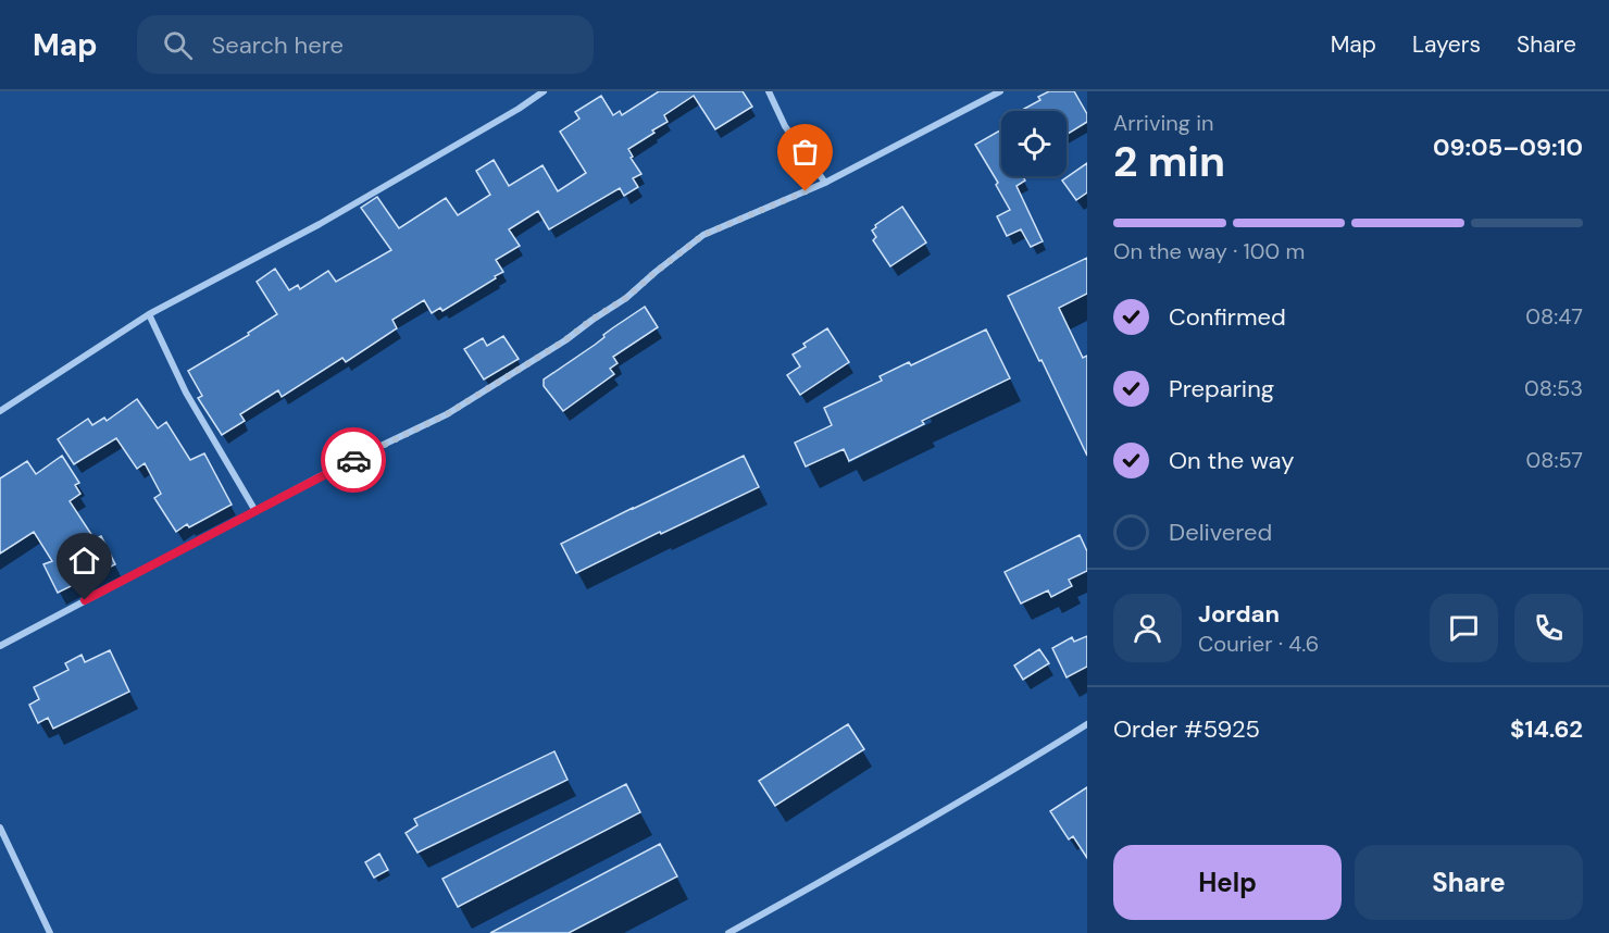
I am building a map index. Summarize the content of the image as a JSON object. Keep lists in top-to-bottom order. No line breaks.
{"page":{"header":"Map","search":"Search here","nav":["Map","Layers","Share"],"heading":["2 min","Arriving in","09:05–09:10"],"panel":["Jordan","Courier · 4.6","Order #5925","$14.62"],"bar":"On the way · 100 m","list":[["Confirmed","08:47"],["Preparing","08:53"],["On the way","08:57"],"Delivered"],"buttons":["Help","Share"]}}
